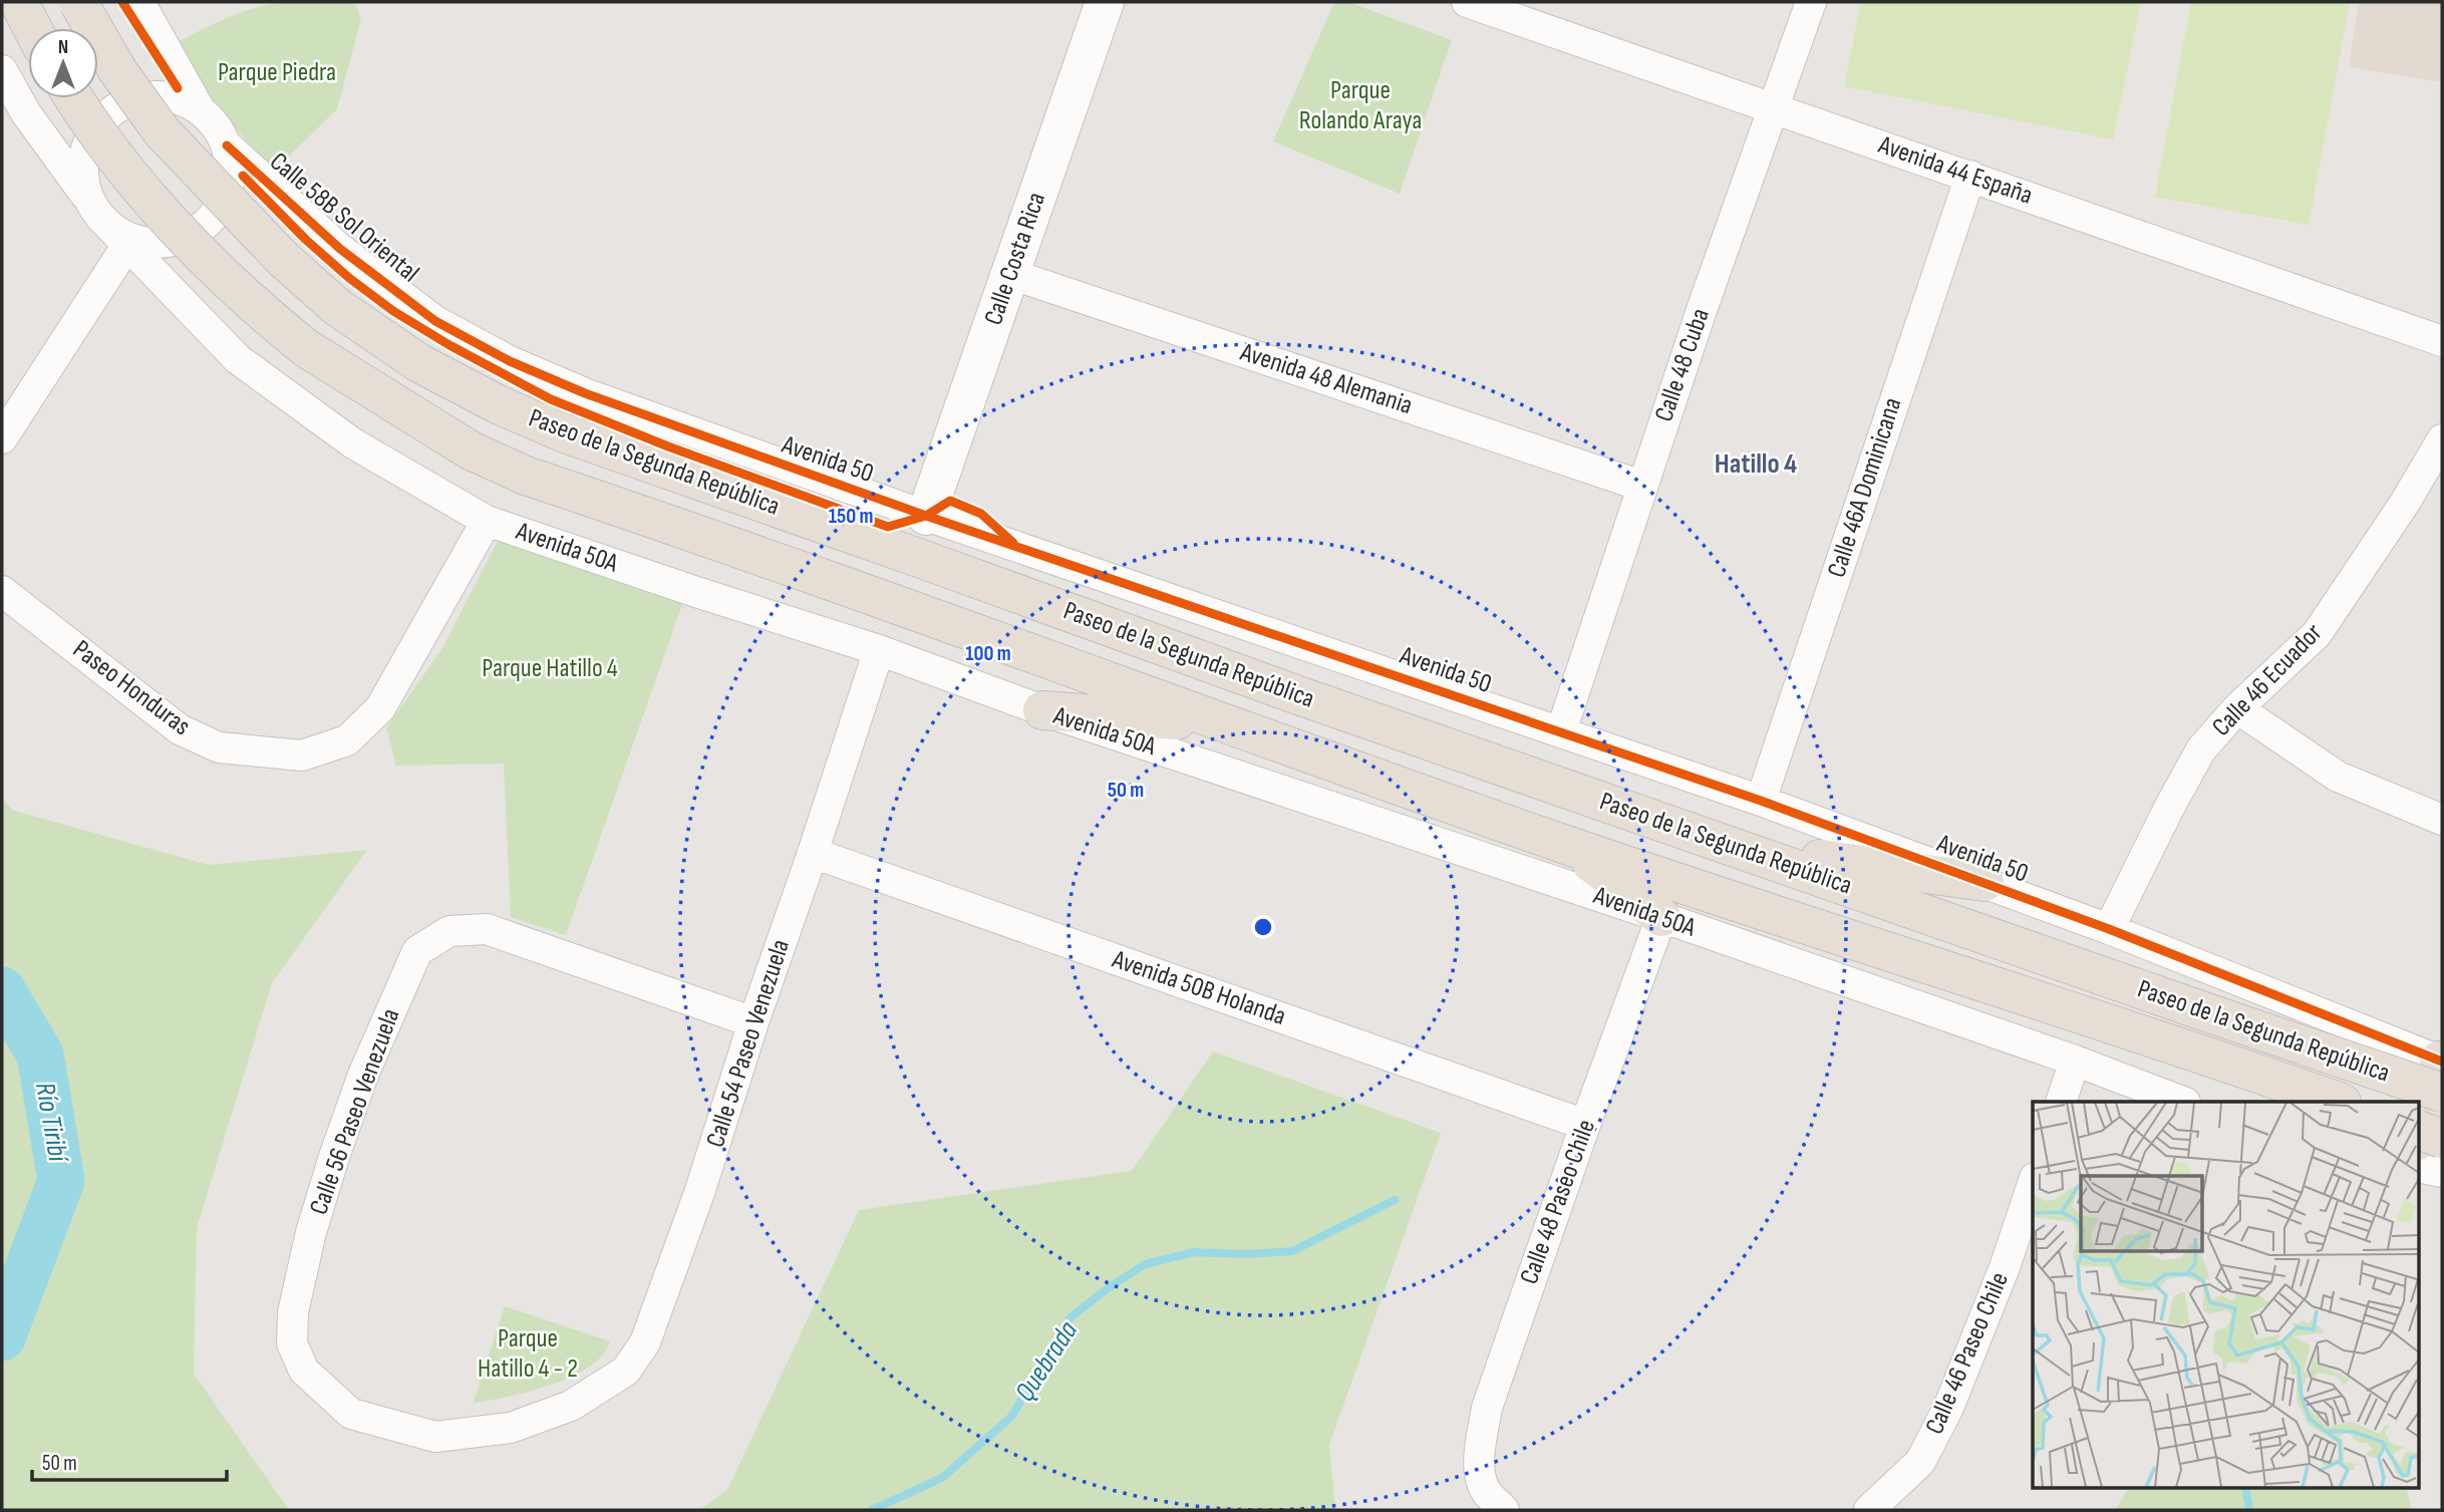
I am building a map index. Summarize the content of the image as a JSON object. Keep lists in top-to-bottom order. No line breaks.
{"streets":{"highway":["Paseo de la Segunda República"],"main road":["Calle Costa Rica"],"street":["Avenida 44 España","Calle 58B Sol Oriental","Calle 48 Cuba","Avenida 48 Alemania","Avenida 50","Calle 46A Dominicana","Avenida 50A","Calle 46 Ecuador","Paseo Honduras","Avenida 50B Holanda","Calle 54 Paseo Venezuela","Calle 56 Paseo Venezuela","Calle 48 Paseo Chile","Calle 46 Paseo Chile"]},"crossings":[["Avenida 44 España","Calle 48 Cuba"],["Avenida 44 España","Calle 46A Dominicana"],["Calle 58B Sol Oriental","Avenida 50"],["Calle 58B Sol Oriental","Avenida 50A"],["Calle Costa Rica","Avenida 48 Alemania"],["Calle Costa Rica","Avenida 50"],["Calle 48 Cuba","Avenida 48 Alemania"],["Calle 48 Cuba","Avenida 50"],["Avenida 50","Paseo de la Segunda República"],["Avenida 50","Calle 46A Dominicana"],["Avenida 50","Calle 46 Ecuador"],["Avenida 50A","Paseo Honduras"],["Avenida 50A","Calle 54 Paseo Venezuela"],["Avenida 50A","Calle 48 Paseo Chile"],["Avenida 50B Holanda","Calle 54 Paseo Venezuela"],["Avenida 50B Holanda","Calle 48 Paseo Chile"],["Calle 54 Paseo Venezuela","Calle 56 Paseo Venezuela"]],"districts":["Hatillo 4"],"water":["Río Tiribí","Quebrada"],"parks":["Parque Piedra","Parque Rolando Araya","Parque Hatillo 4","Parque Hatillo 4 - 2"],"scale_bar":"50 m","north":"top","rings":["150 m","100 m","50 m"]}
